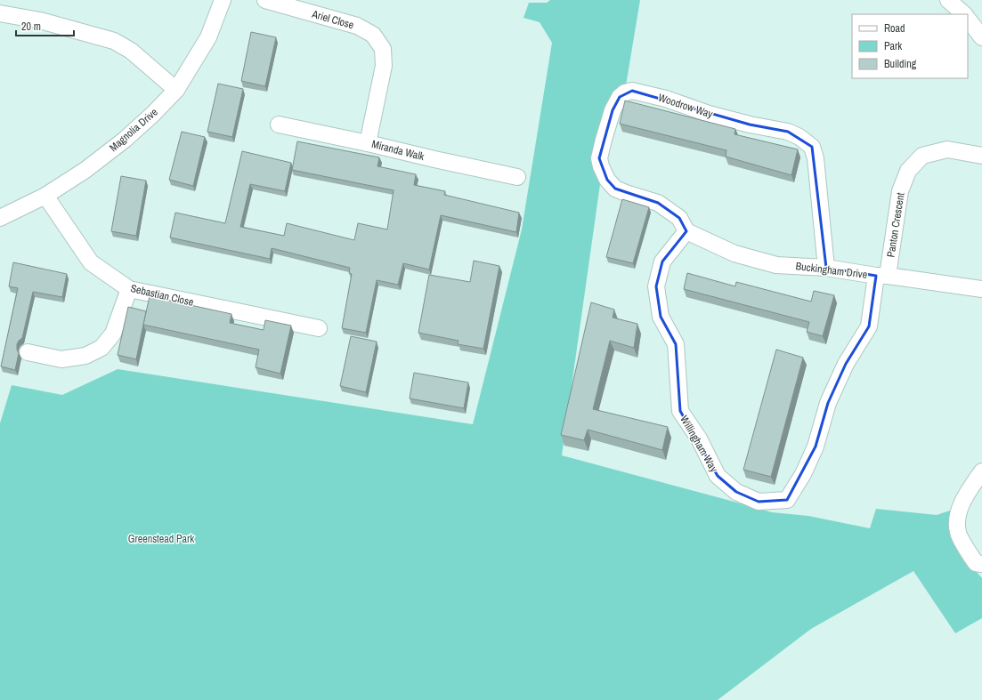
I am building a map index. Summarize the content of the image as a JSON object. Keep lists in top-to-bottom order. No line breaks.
{"streets":{"street":["Ariel Close","Woodrow Way","Magnolia Drive","Miranda Walk","Panton Crescent","Buckingham Drive","Sebastian Close","Willingham Way"]},"crossings":[["Ariel Close","Miranda Walk"],["Woodrow Way","Buckingham Drive"],["Woodrow Way","Willingham Way"],["Magnolia Drive","Sebastian Close"],["Panton Crescent","Buckingham Drive"],["Panton Crescent","Willingham Way"],["Buckingham Drive","Willingham Way"]],"parks":["Greenstead Park"],"legend":["Road","Park","Building"],"scale_bar":"20 m"}
